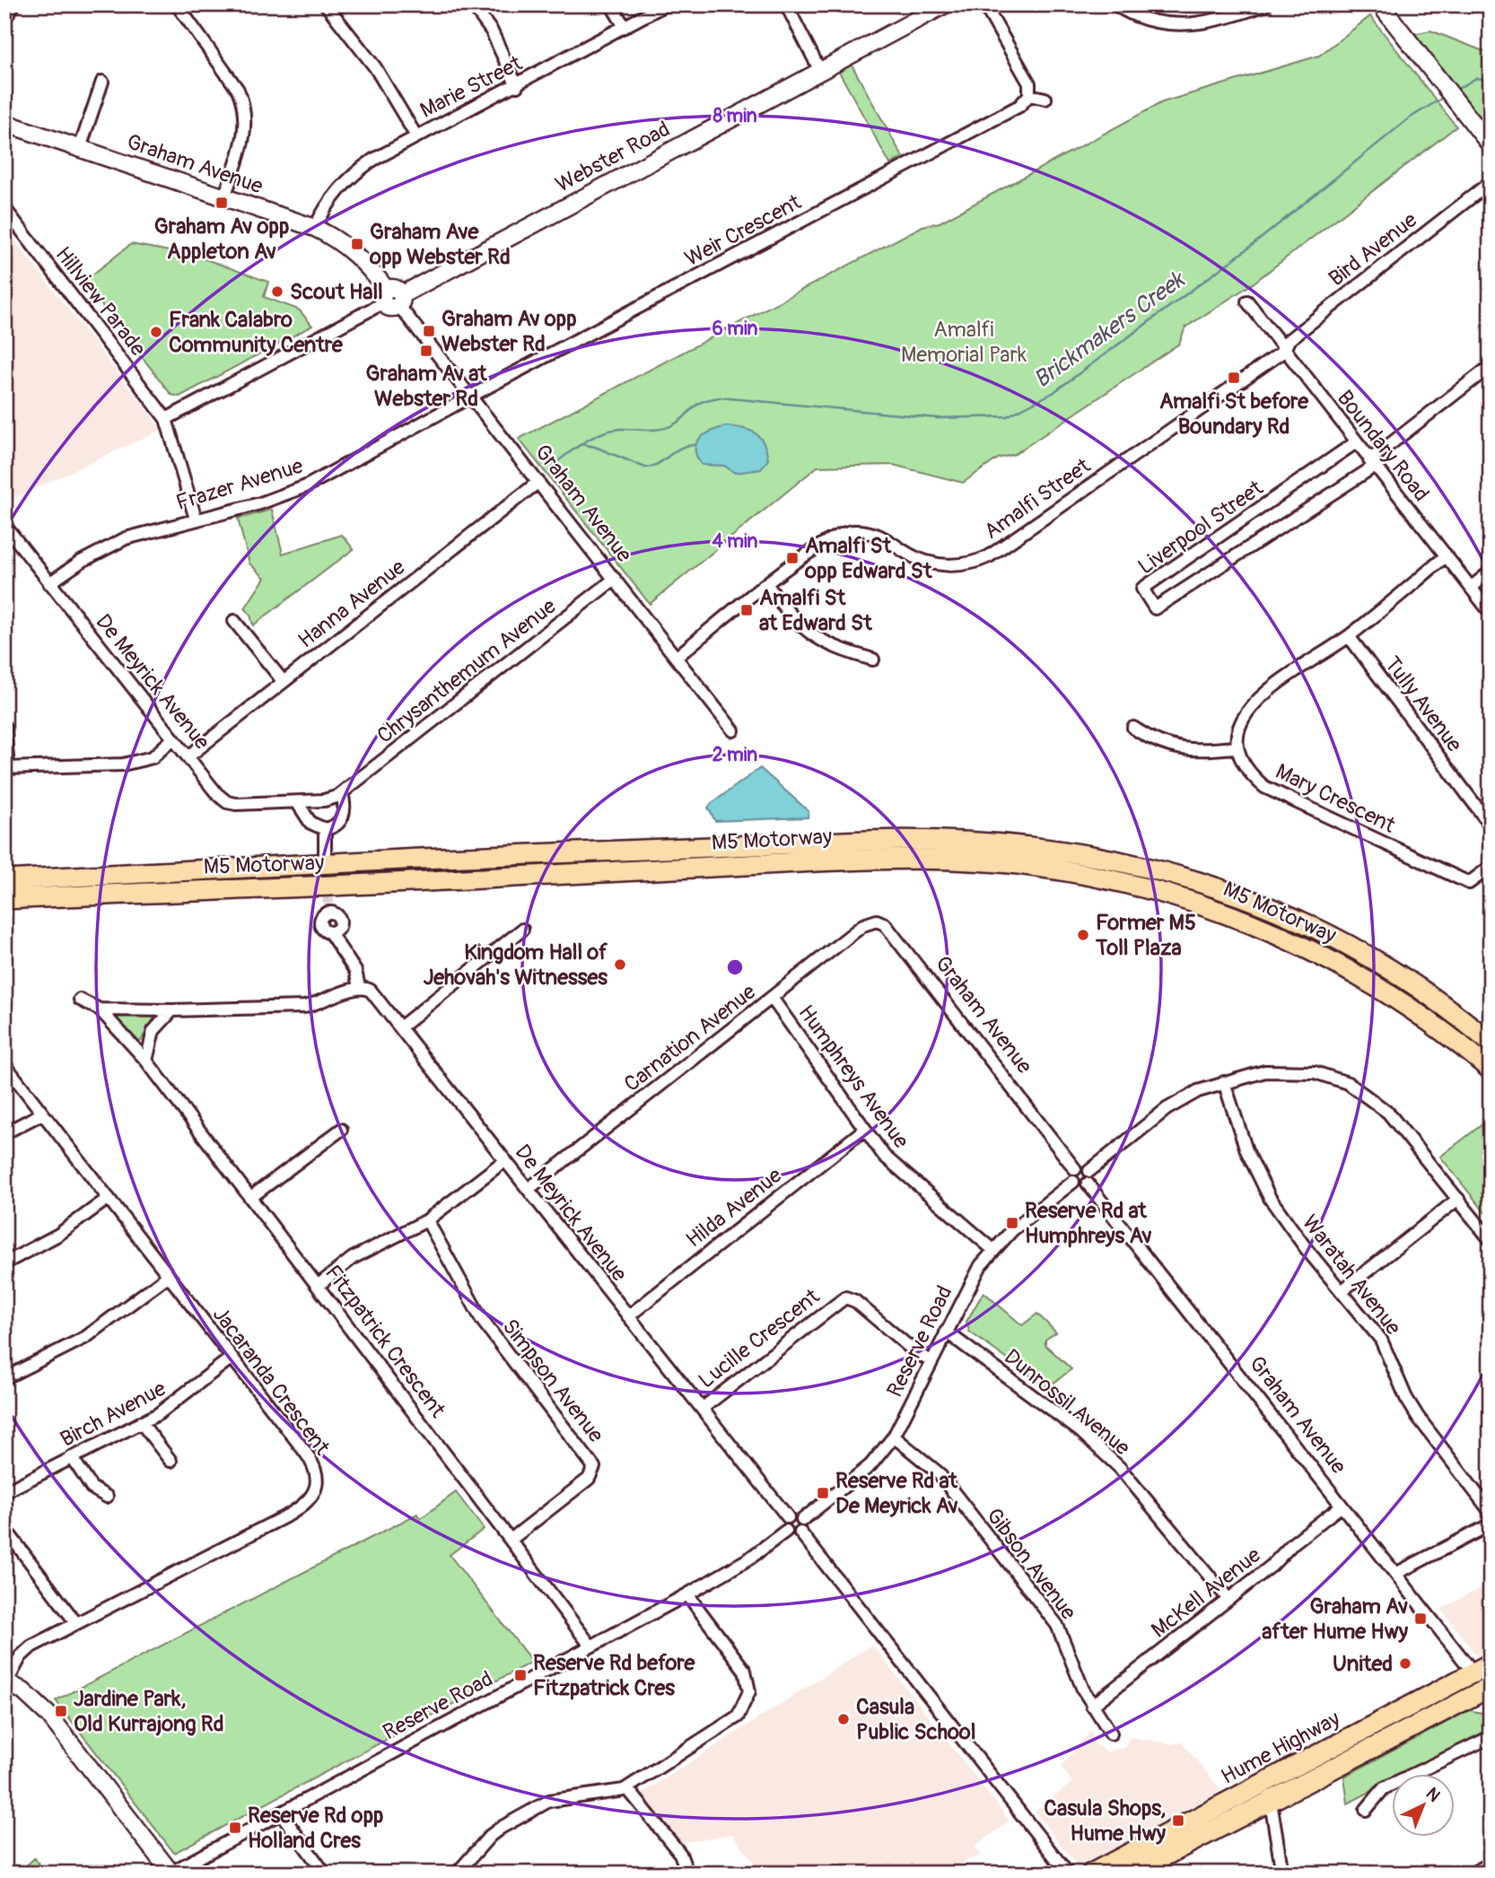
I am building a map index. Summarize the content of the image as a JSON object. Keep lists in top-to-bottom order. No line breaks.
{"streets":{"highway":["M5 Motorway","Hume Highway"],"street":["Marie Street","Webster Road","Graham Avenue","Weir Crescent","Bird Avenue","Hillview Parade","Boundary Road","Frazer Avenue","Amalfi Street","Liverpool Street","Hanna Avenue","Chrysanthemum Avenue","De Meyrick Avenue","Tully Avenue","Mary Crescent","Carnation Avenue","Humphreys Avenue","Hilda Avenue","Waratah Avenue","Lucille Crescent","Fitzpatrick Crescent","Reserve Road","Jacaranda Crescent","Simpson Avenue","Dunrossil Avenue","Birch Avenue","Gibson Avenue","McKell Avenue"]},"crossings":[["Marie Street","Graham Avenue"],["Webster Road","Graham Avenue"],["Webster Road","Hillview Parade"],["Graham Avenue","Weir Crescent"],["Graham Avenue","Frazer Avenue"],["Graham Avenue","Amalfi Street"],["Graham Avenue","Hanna Avenue"],["Graham Avenue","Chrysanthemum Avenue"],["Graham Avenue","Carnation Avenue"],["Graham Avenue","Reserve Road"],["Graham Avenue","McKell Avenue"],["Graham Avenue","Hume Highway"],["Weir Crescent","Frazer Avenue"],["Bird Avenue","Boundary Road"],["Bird Avenue","Amalfi Street"],["Boundary Road","Amalfi Street"],["Boundary Road","Liverpool Street"],["Frazer Avenue","De Meyrick Avenue"],["Hanna Avenue","De Meyrick Avenue"],["Chrysanthemum Avenue","De Meyrick Avenue"],["De Meyrick Avenue","Carnation Avenue"],["De Meyrick Avenue","Hilda Avenue"],["De Meyrick Avenue","Lucille Crescent"],["De Meyrick Avenue","Fitzpatrick Crescent"],["De Meyrick Avenue","Reserve Road"],["Carnation Avenue","Humphreys Avenue"],["Humphreys Avenue","Hilda Avenue"],["Humphreys Avenue","Reserve Road"],["Lucille Crescent","Reserve Road"],["Fitzpatrick Crescent","Reserve Road"],["Fitzpatrick Crescent","Simpson Avenue"],["Reserve Road","Dunrossil Avenue"],["Reserve Road","Gibson Avenue"],["Jacaranda Crescent","Birch Avenue"],["Dunrossil Avenue","McKell Avenue"],["Gibson Avenue","McKell Avenue"]],"water":["Brickmakers Creek"],"parks":["Amalfi Memorial Park"],"places":{"transit":["Graham Av opp Appleton Av","Graham Ave opp Webster Rd","Graham Av opp Webster Rd","Graham Av at Webster Rd","Amalfi St before Boundary Rd","Amalfi St opp Edward St","Amalfi St at Edward St","Reserve Rd at Humphreys Av","Reserve Rd at De Meyrick Av","Graham Av after Hume Hwy","Reserve Rd before Fitzpatrick Cres","Jardine Park, Old Kurrajong Rd","Casula Shops, Hume Hwy","Reserve Rd opp Holland Cres"],"other":["Scout Hall","Frank Calabro Community Centre","Former M5 Toll Plaza","Kingdom Hall of Jehovah's Witnesses","United","Casula Public School"]},"north":"top right","rings":["8 min","6 min","4 min","2 min"]}
